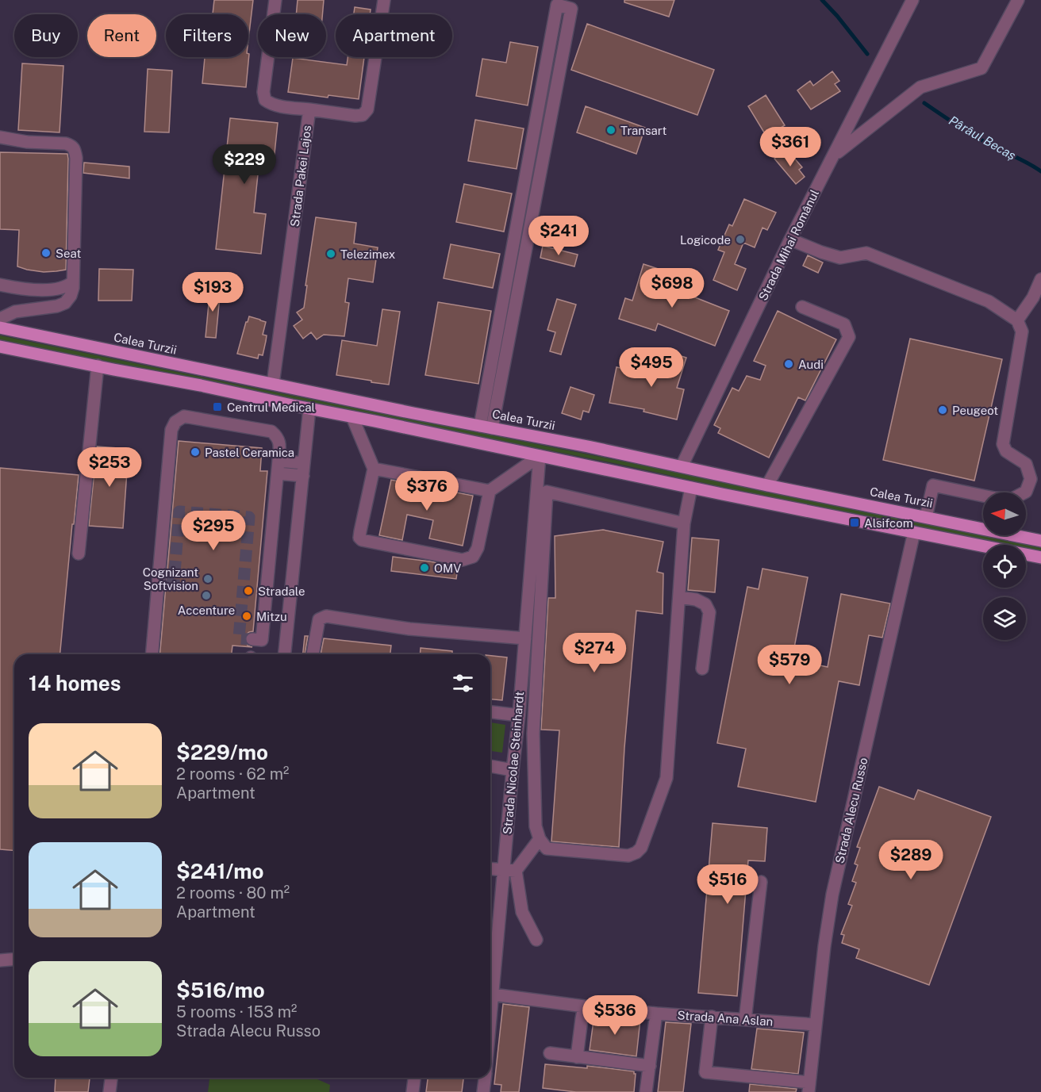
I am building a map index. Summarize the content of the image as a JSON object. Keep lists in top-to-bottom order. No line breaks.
{"streets":{"main road":["Calea Turzii"],"street":["Strada Pakei Lajos","Strada Mihai Românul","Strada Nicolae Steinhardt","Strada Alecu Russo","Strada Ana Aslan"]},"crossings":[["Strada Pakei Lajos","Calea Turzii"],["Strada Mihai Românul","Calea Turzii"],["Strada Nicolae Steinhardt","Strada Ana Aslan"],["Strada Alecu Russo","Strada Ana Aslan"]],"water":["Pârâul Becaș"],"places":{"other":["Transart","Logicode","Seat","Telezimex","Audi","Peugeot","Pastel Ceramica","OMV","Cognizant Softvision","Stradale","Accenture","Mitzu"],"transit":["Centrul Medical","Alsifcom"]},"north":"left","page":{"chip":["Buy","Rent","Filters","New","Apartment"],"price":["$361","$229","$241","$698","$193","$495","$253","$376","$295","$274","$579","$289","$516","$536"],"heading":"14 homes","list":[{"name":"$229/mo","note":"2 rooms · 62 m² · Apartment"},{"name":"$241/mo","note":"2 rooms · 80 m² · Apartment"},{"name":"$516/mo","note":"5 rooms · 153 m² · Strada Alecu Russo"}]}}
